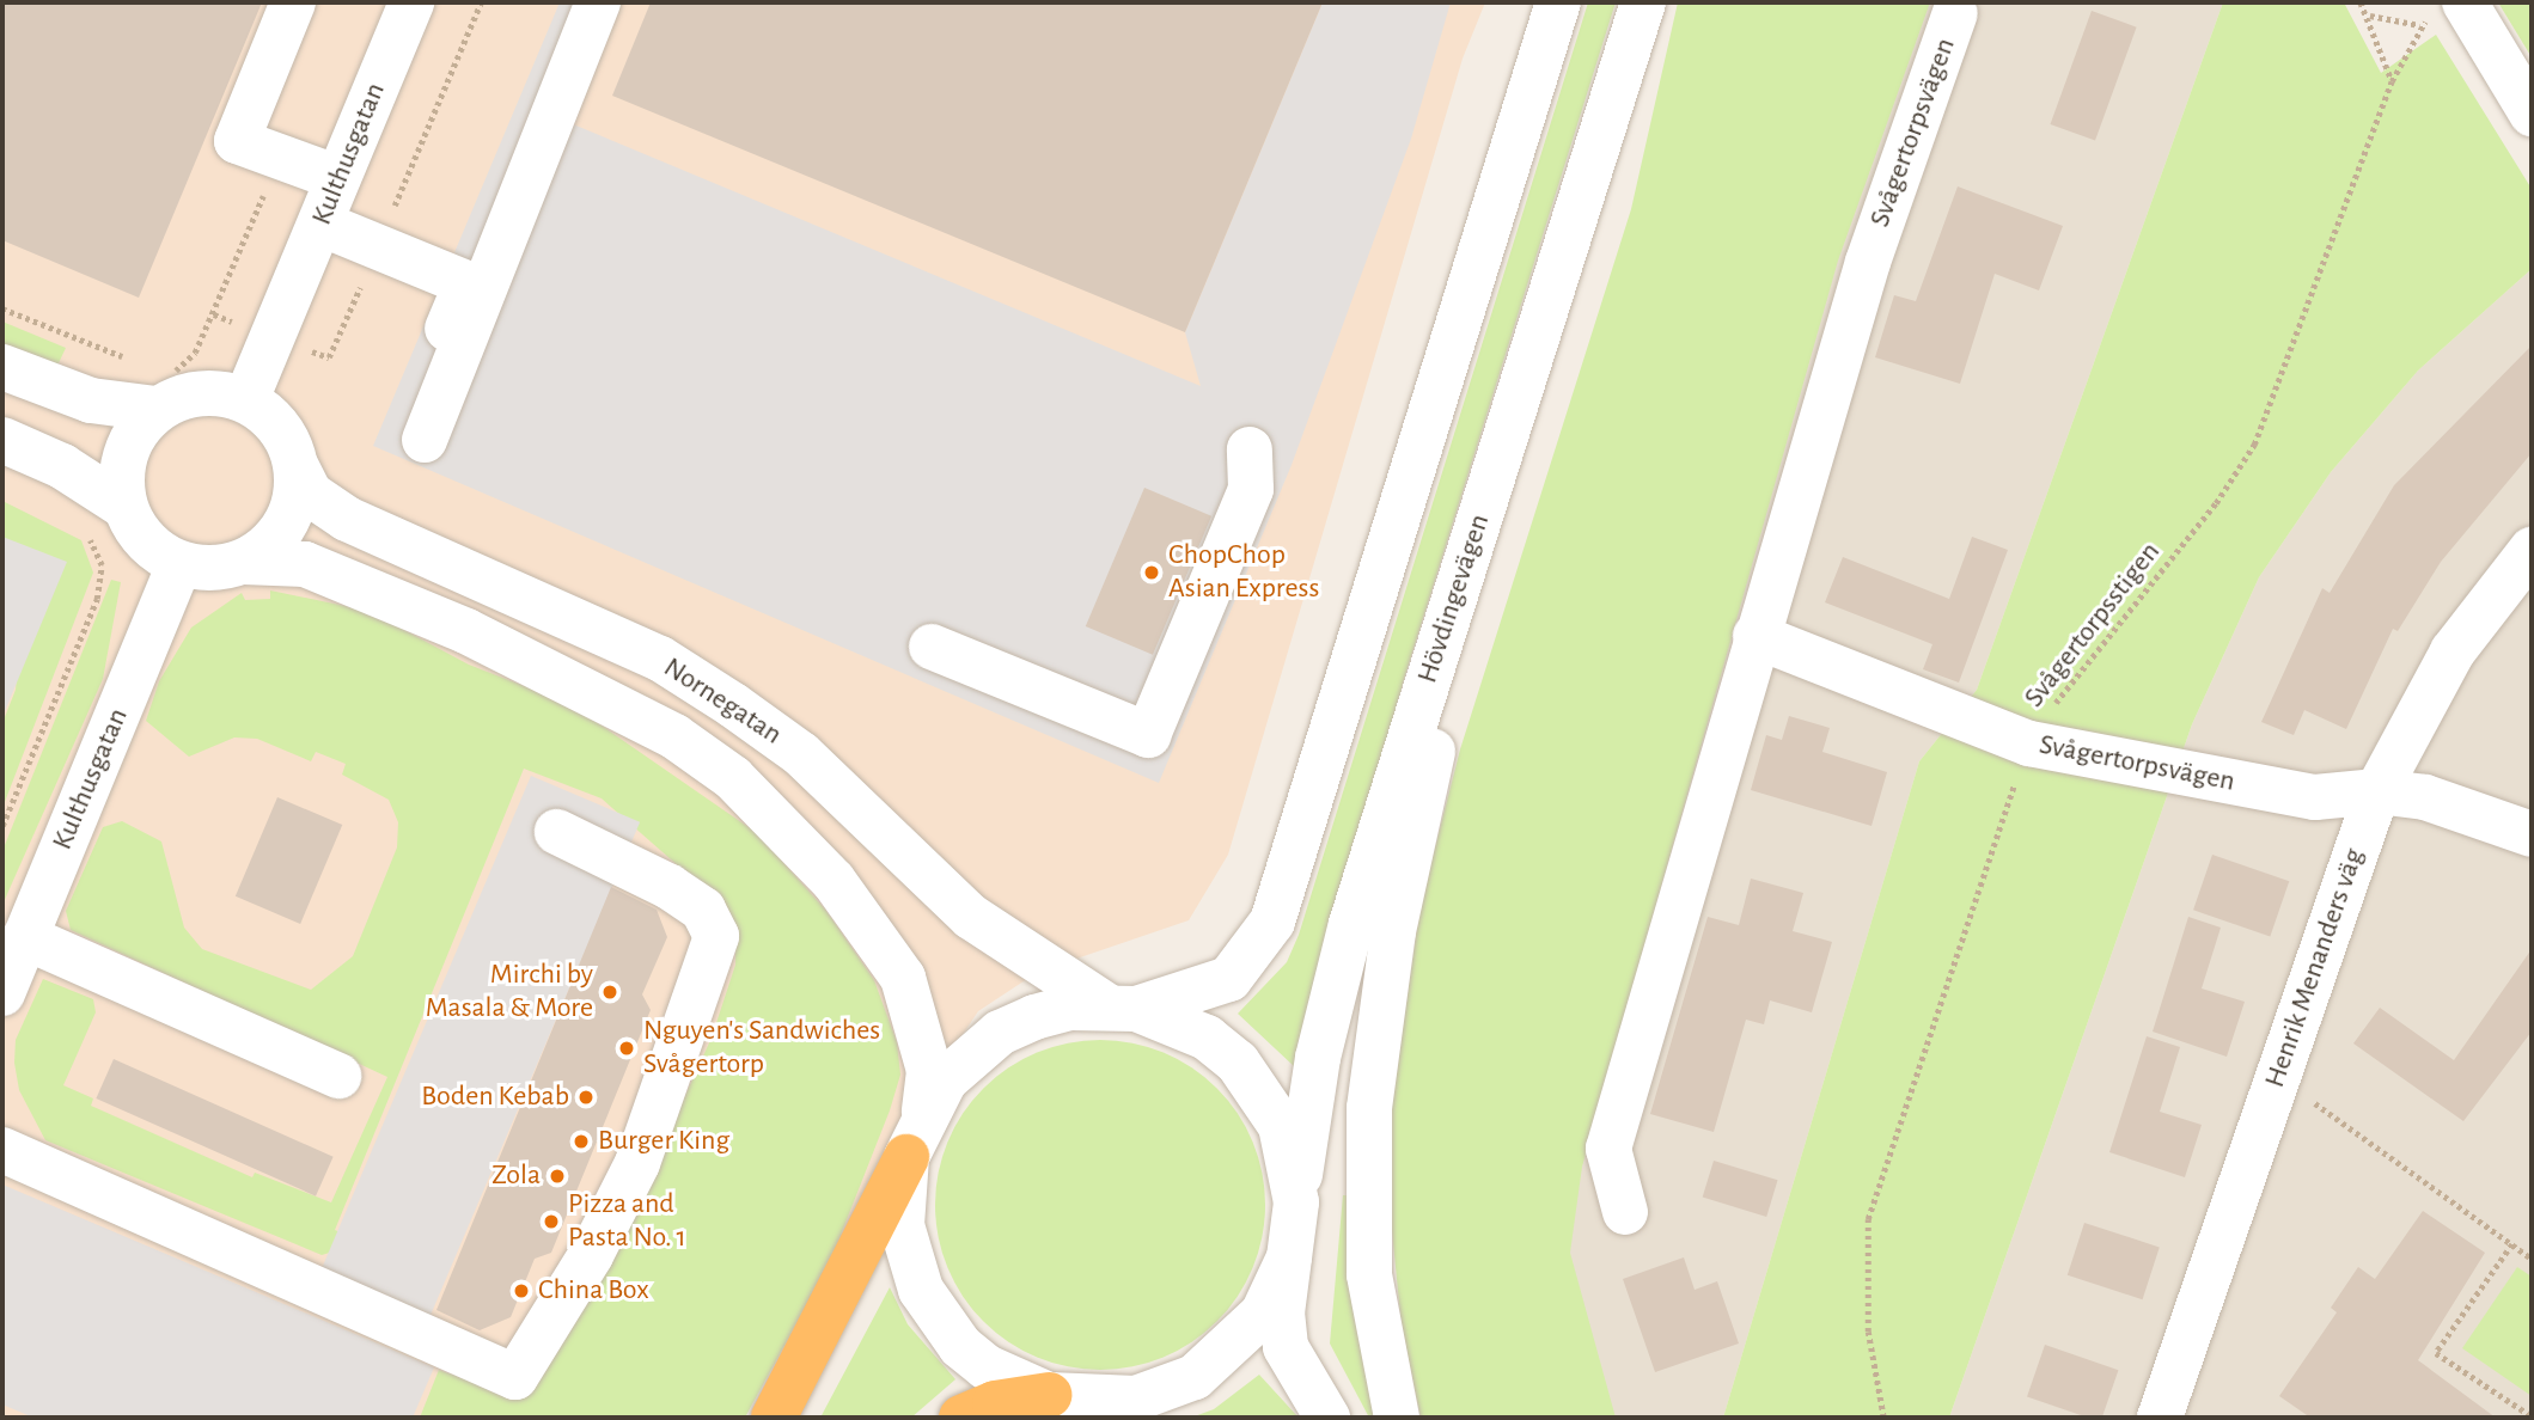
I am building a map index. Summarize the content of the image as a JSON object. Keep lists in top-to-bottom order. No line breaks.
{"streets":{"street":["Svågertorpsvägen","Kulthusgatan","Hövdingevägen","Nornegatan","Henrik Menanders väg"],"path":["Svågertorpsstigen"]},"crossings":[["Svågertorpsvägen","Svågertorpsstigen"],["Svågertorpsvägen","Henrik Menanders väg"],["Kulthusgatan","Nornegatan"],["Hövdingevägen","Nornegatan"]],"places":["ChopChop Asian Express","Mirchi by Masala & More","Nguyen's Sandwiches Svågertorp","Boden Kebab","Burger King","Zola","Pizza and Pasta No. 1","China Box"]}
